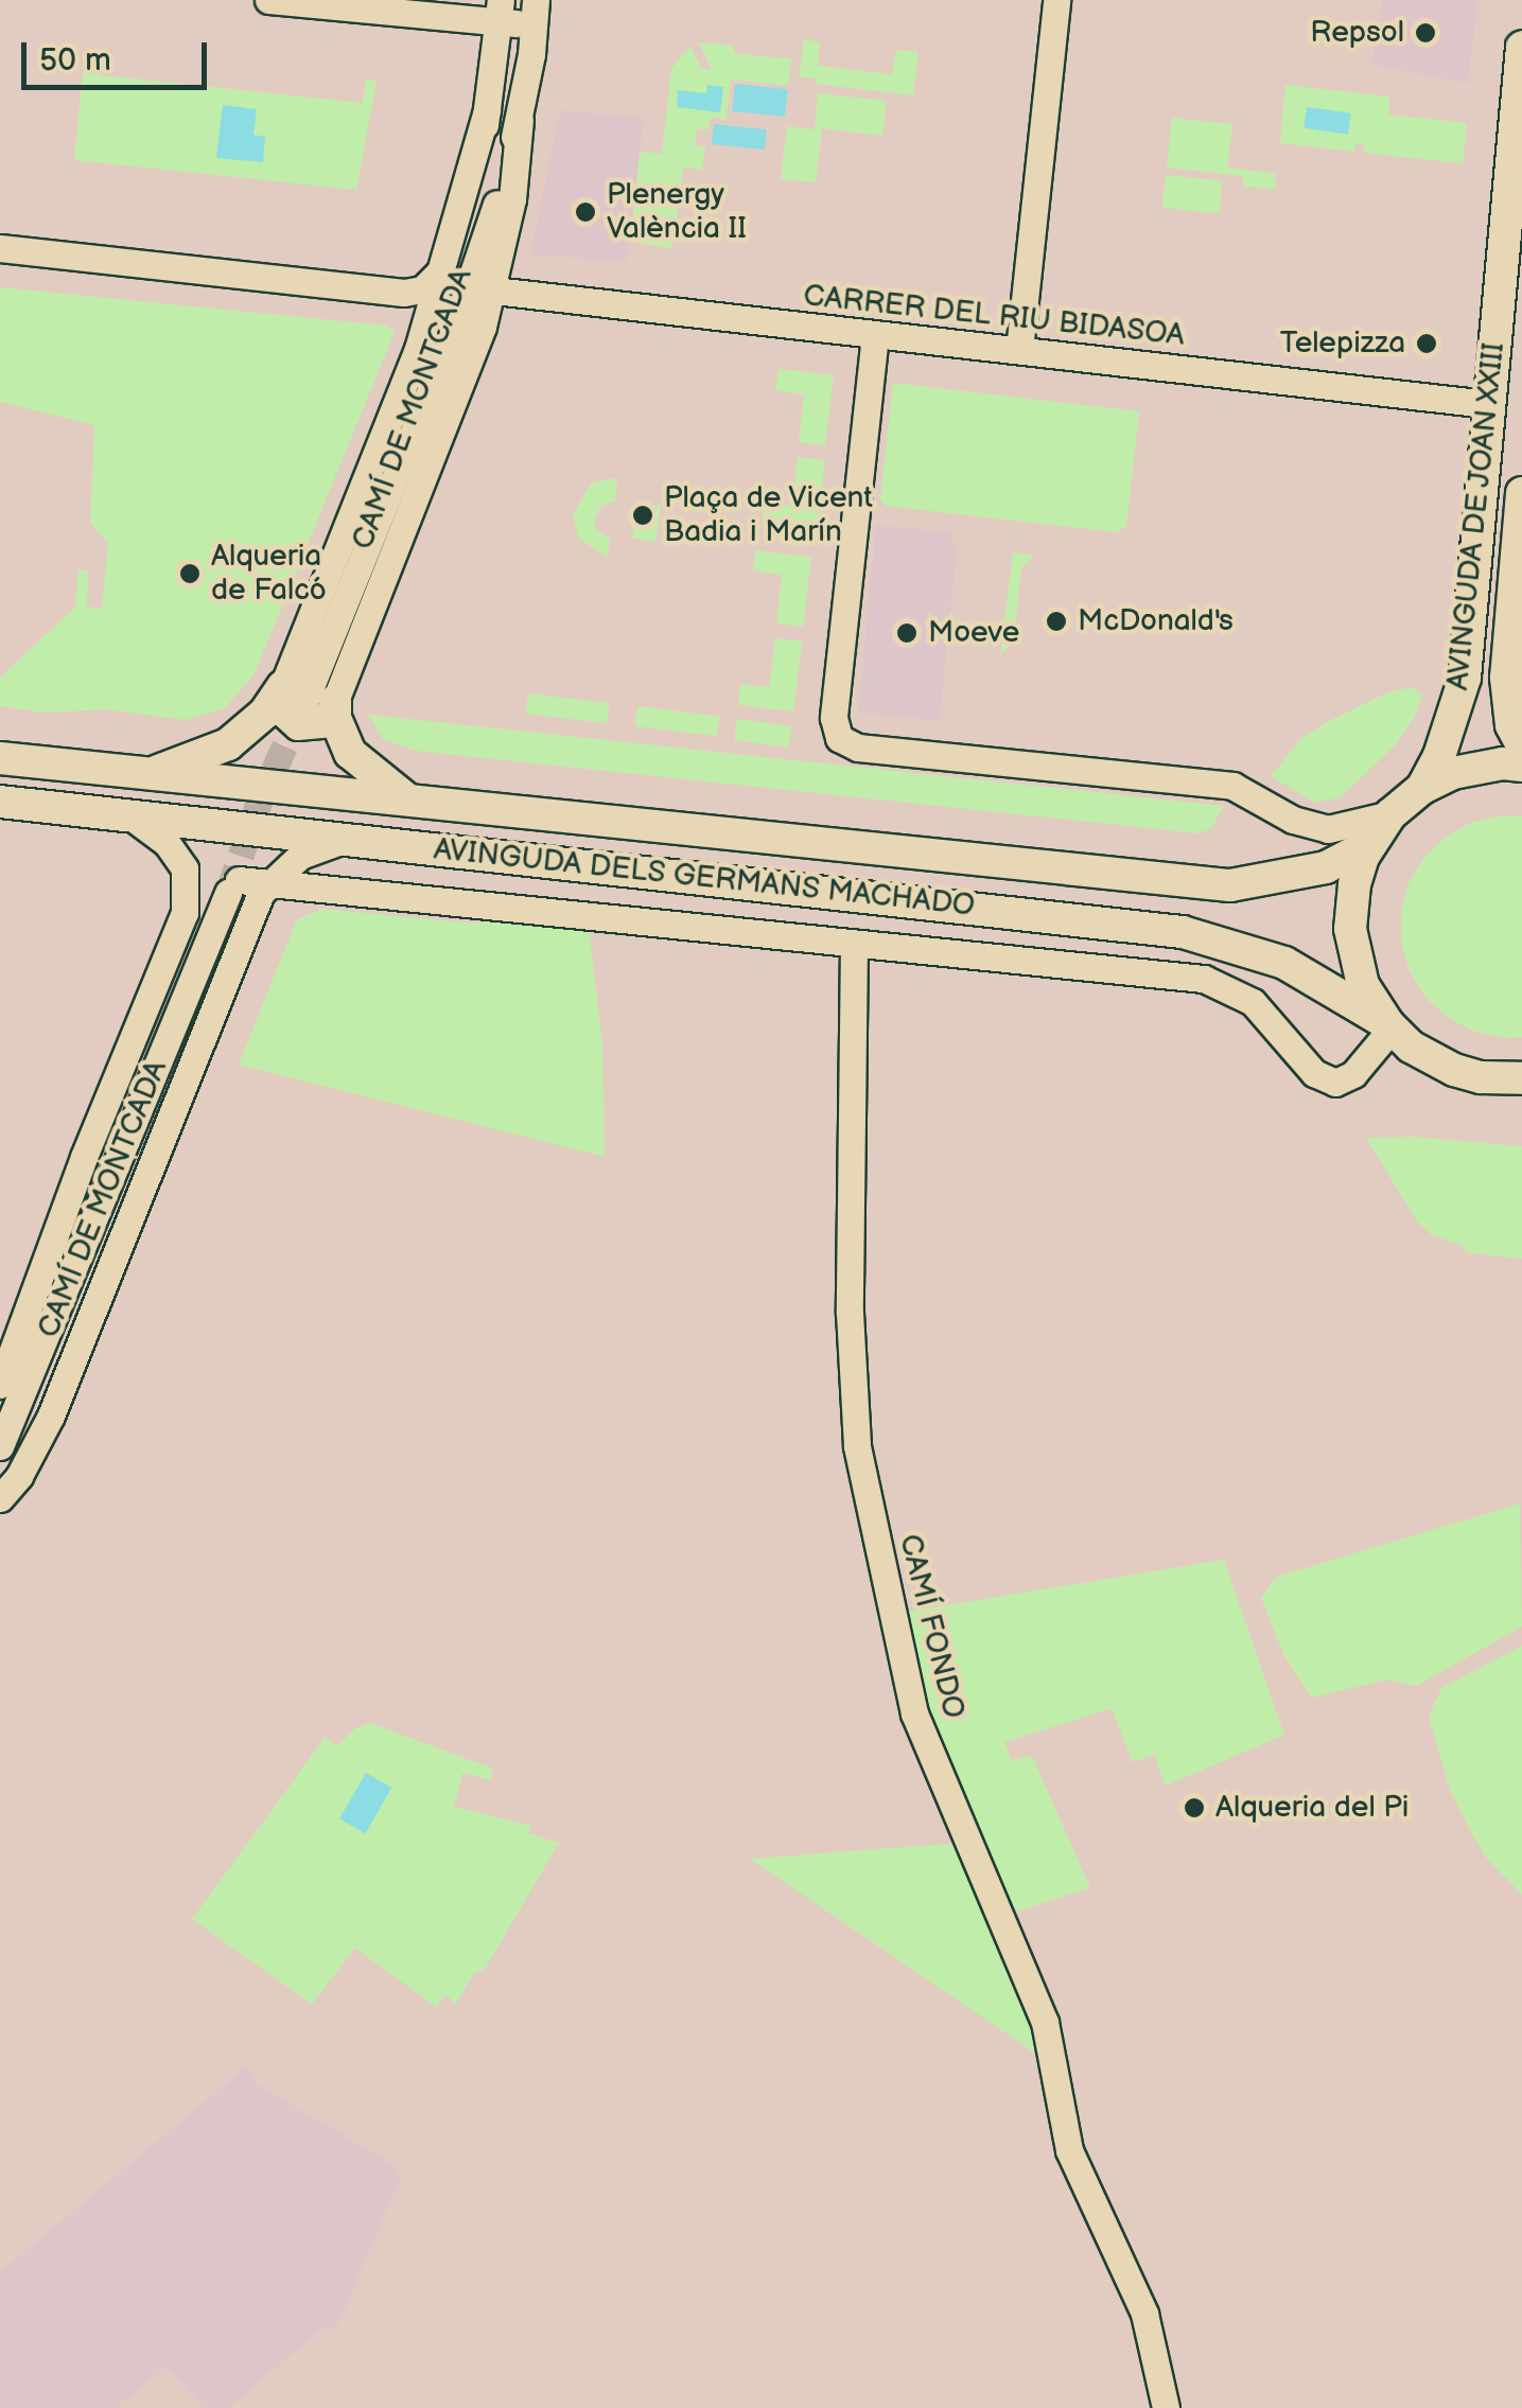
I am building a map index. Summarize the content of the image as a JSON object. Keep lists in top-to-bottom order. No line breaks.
{"streets":{"main road":["AVINGUDA DE JOAN XXIII","AVINGUDA DELS GERMANS MACHADO"],"street":["CARRER DEL RIU BIDASOA","CAMÍ DE MONTCADA","CAMÍ FONDO"]},"crossings":[["CARRER DEL RIU BIDASOA","CAMÍ DE MONTCADA"],["CARRER DEL RIU BIDASOA","AVINGUDA DE JOAN XXIII"],["CAMÍ DE MONTCADA","AVINGUDA DELS GERMANS MACHADO"]],"places":["Repsol","Plenergy València II","Telepizza","Plaça de Vicent Badia i Marín","Alqueria de Falcó","McDonald's","Moeve","Alqueria del Pi"],"scale_bar":"50 m"}
